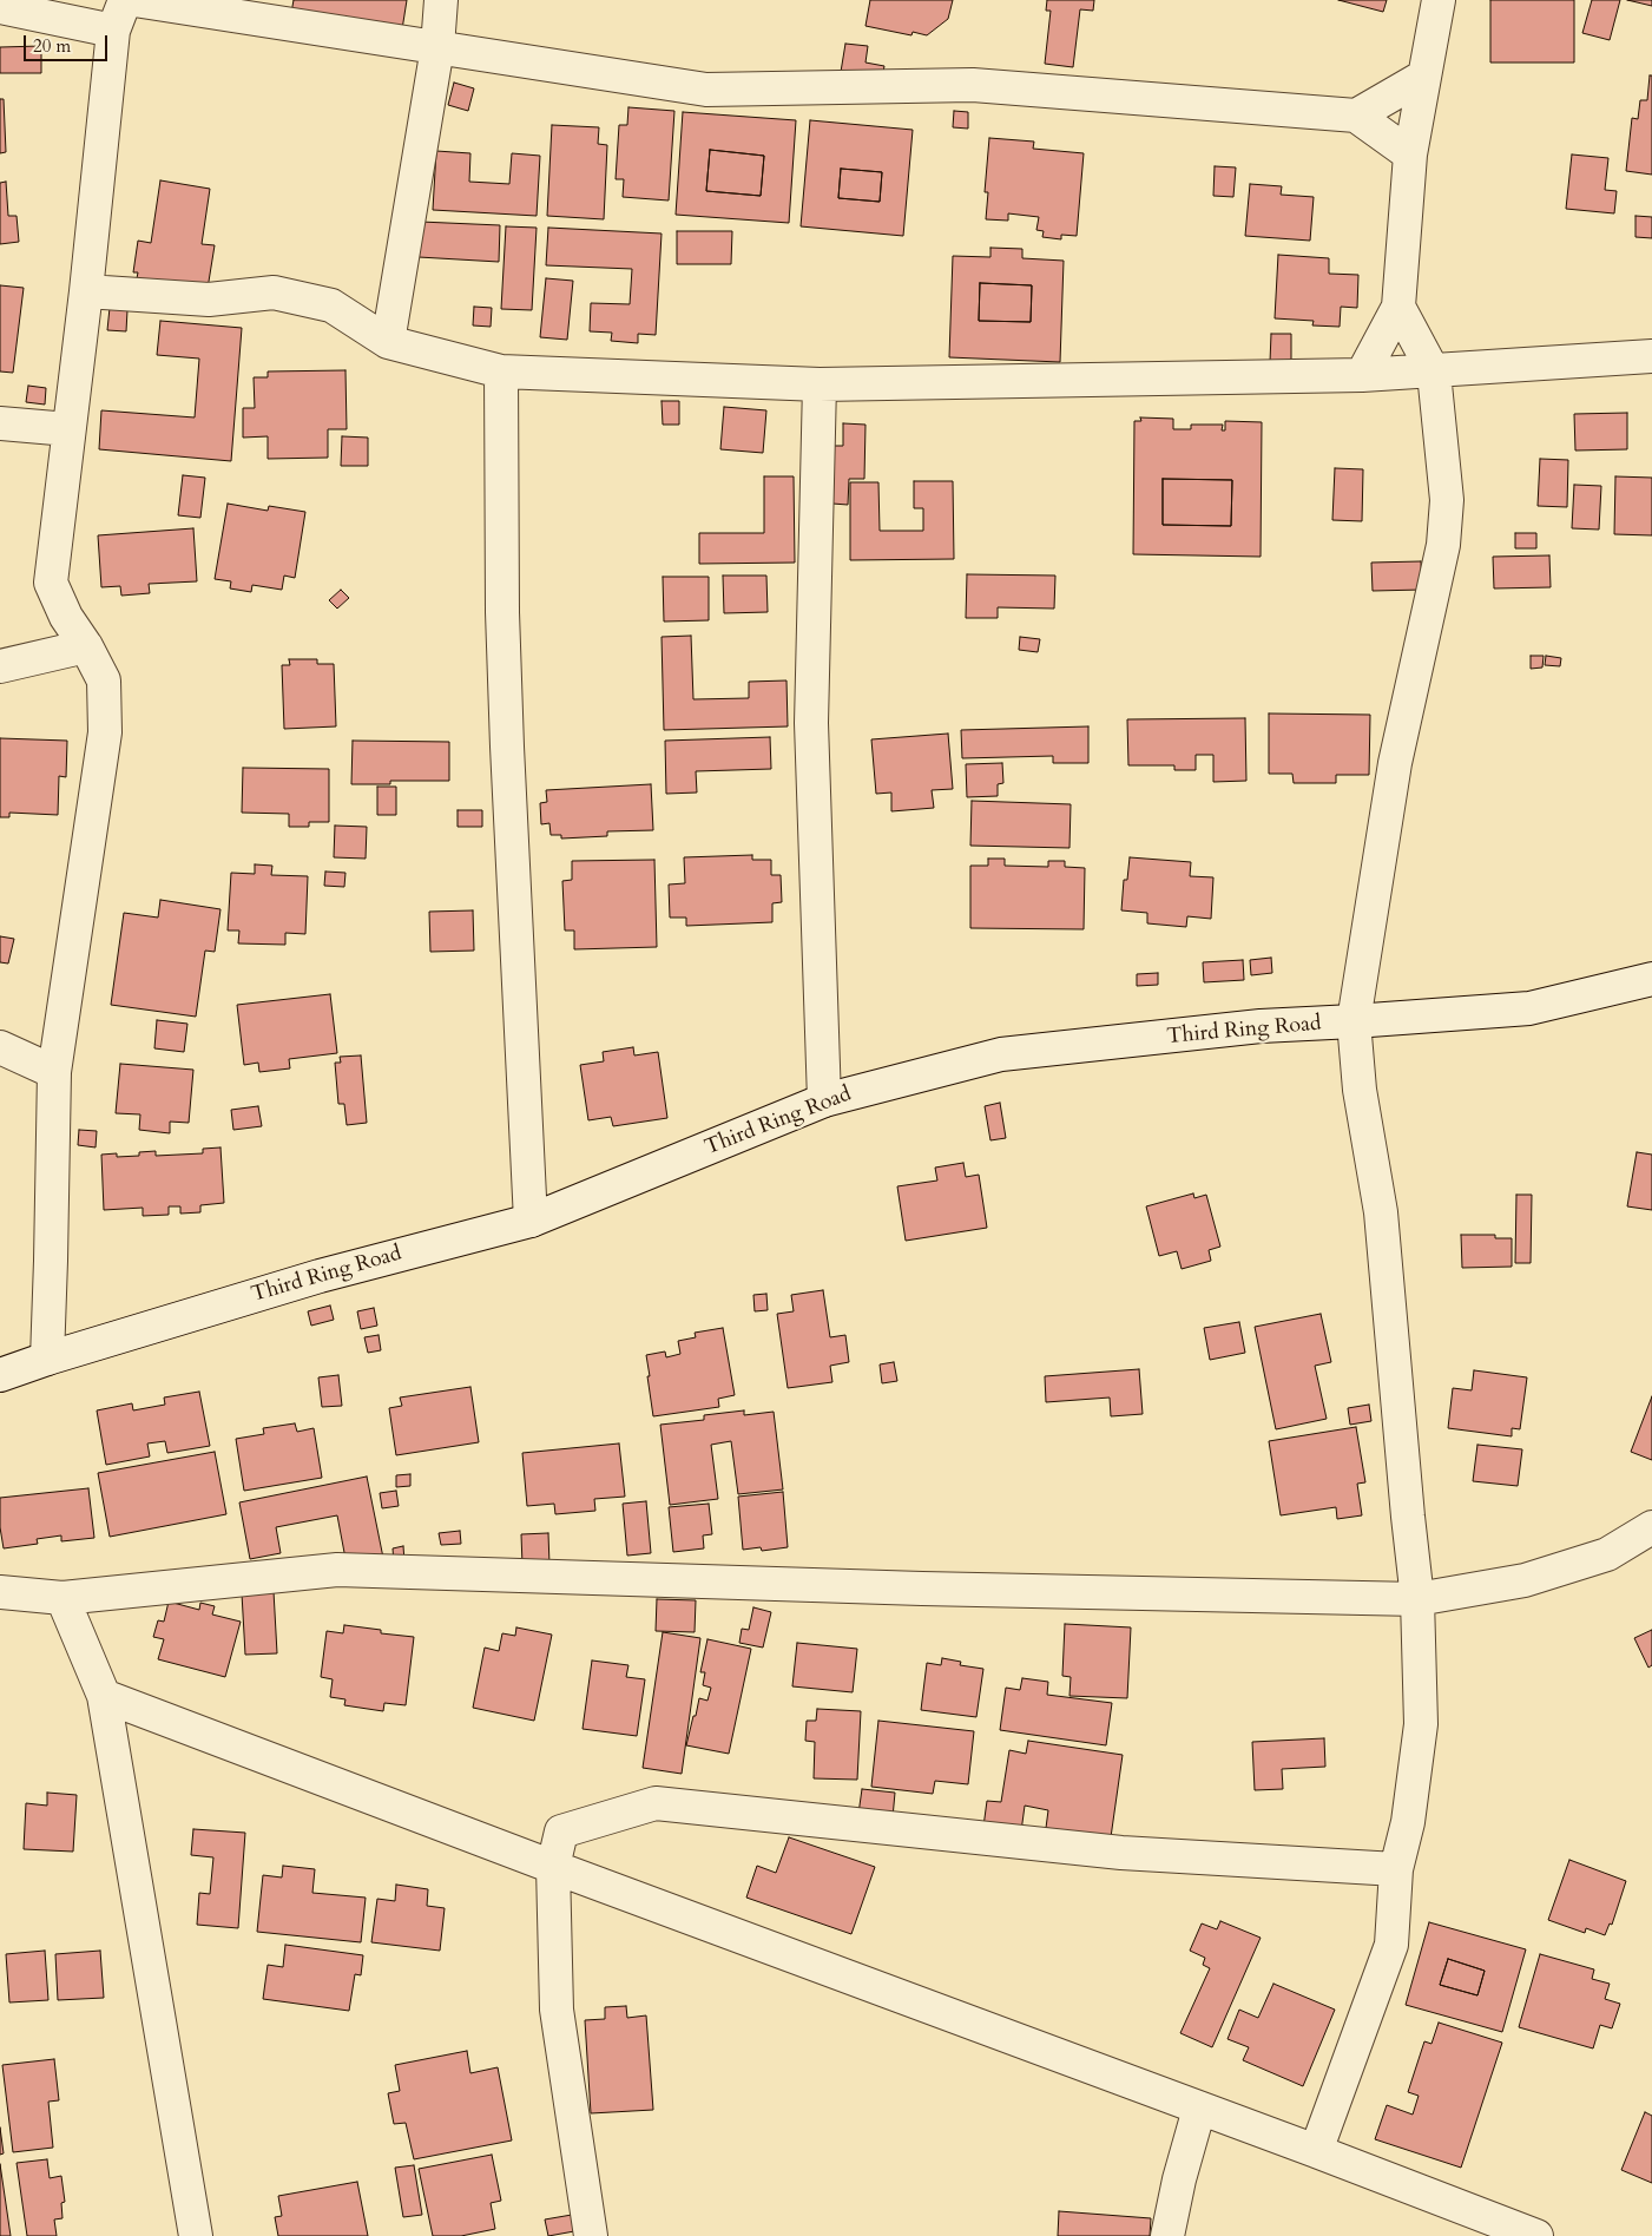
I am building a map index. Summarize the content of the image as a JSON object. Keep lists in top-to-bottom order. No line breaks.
{"streets":{"street":["Third Ring Road"]},"scale_bar":"20 m"}
